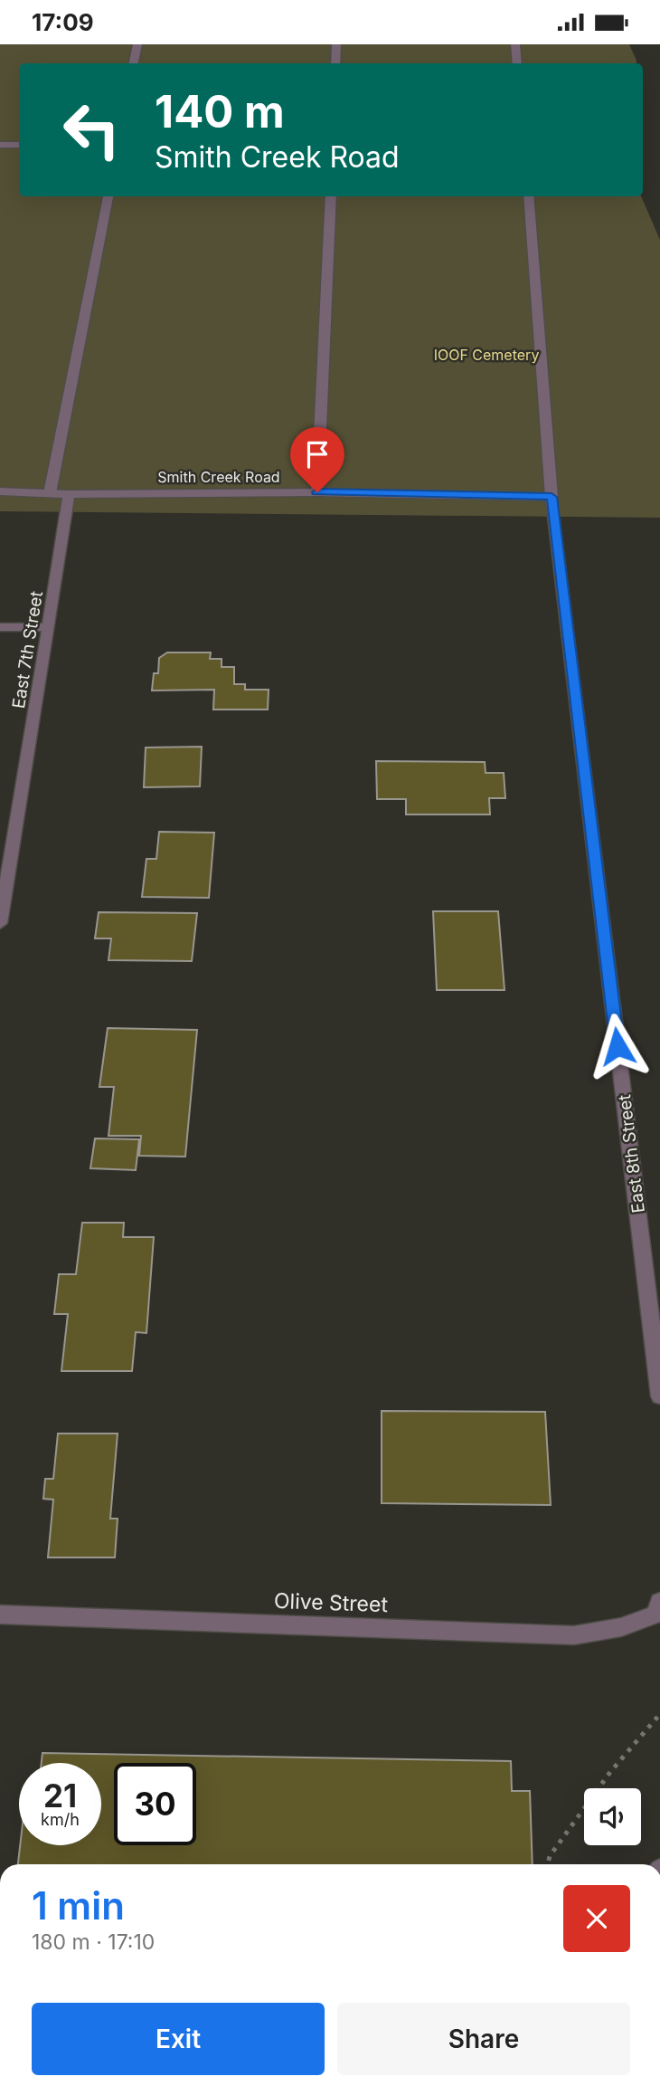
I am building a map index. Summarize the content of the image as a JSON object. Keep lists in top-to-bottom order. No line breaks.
{"streets":{"street":["Smith Creek Road","East 7th Street","East 8th Street","Olive Street"]},"crossings":[["Smith Creek Road","East 7th Street"],["Smith Creek Road","East 8th Street"]],"parks":["IOOF Cemetery"],"page":{"status":"17:09","turn":["140 m","Smith Creek Road"],"speed":"21 km/h","limit":"30","heading":["1 min","180 m · 17:10"],"buttons":["Exit","Share"]}}
